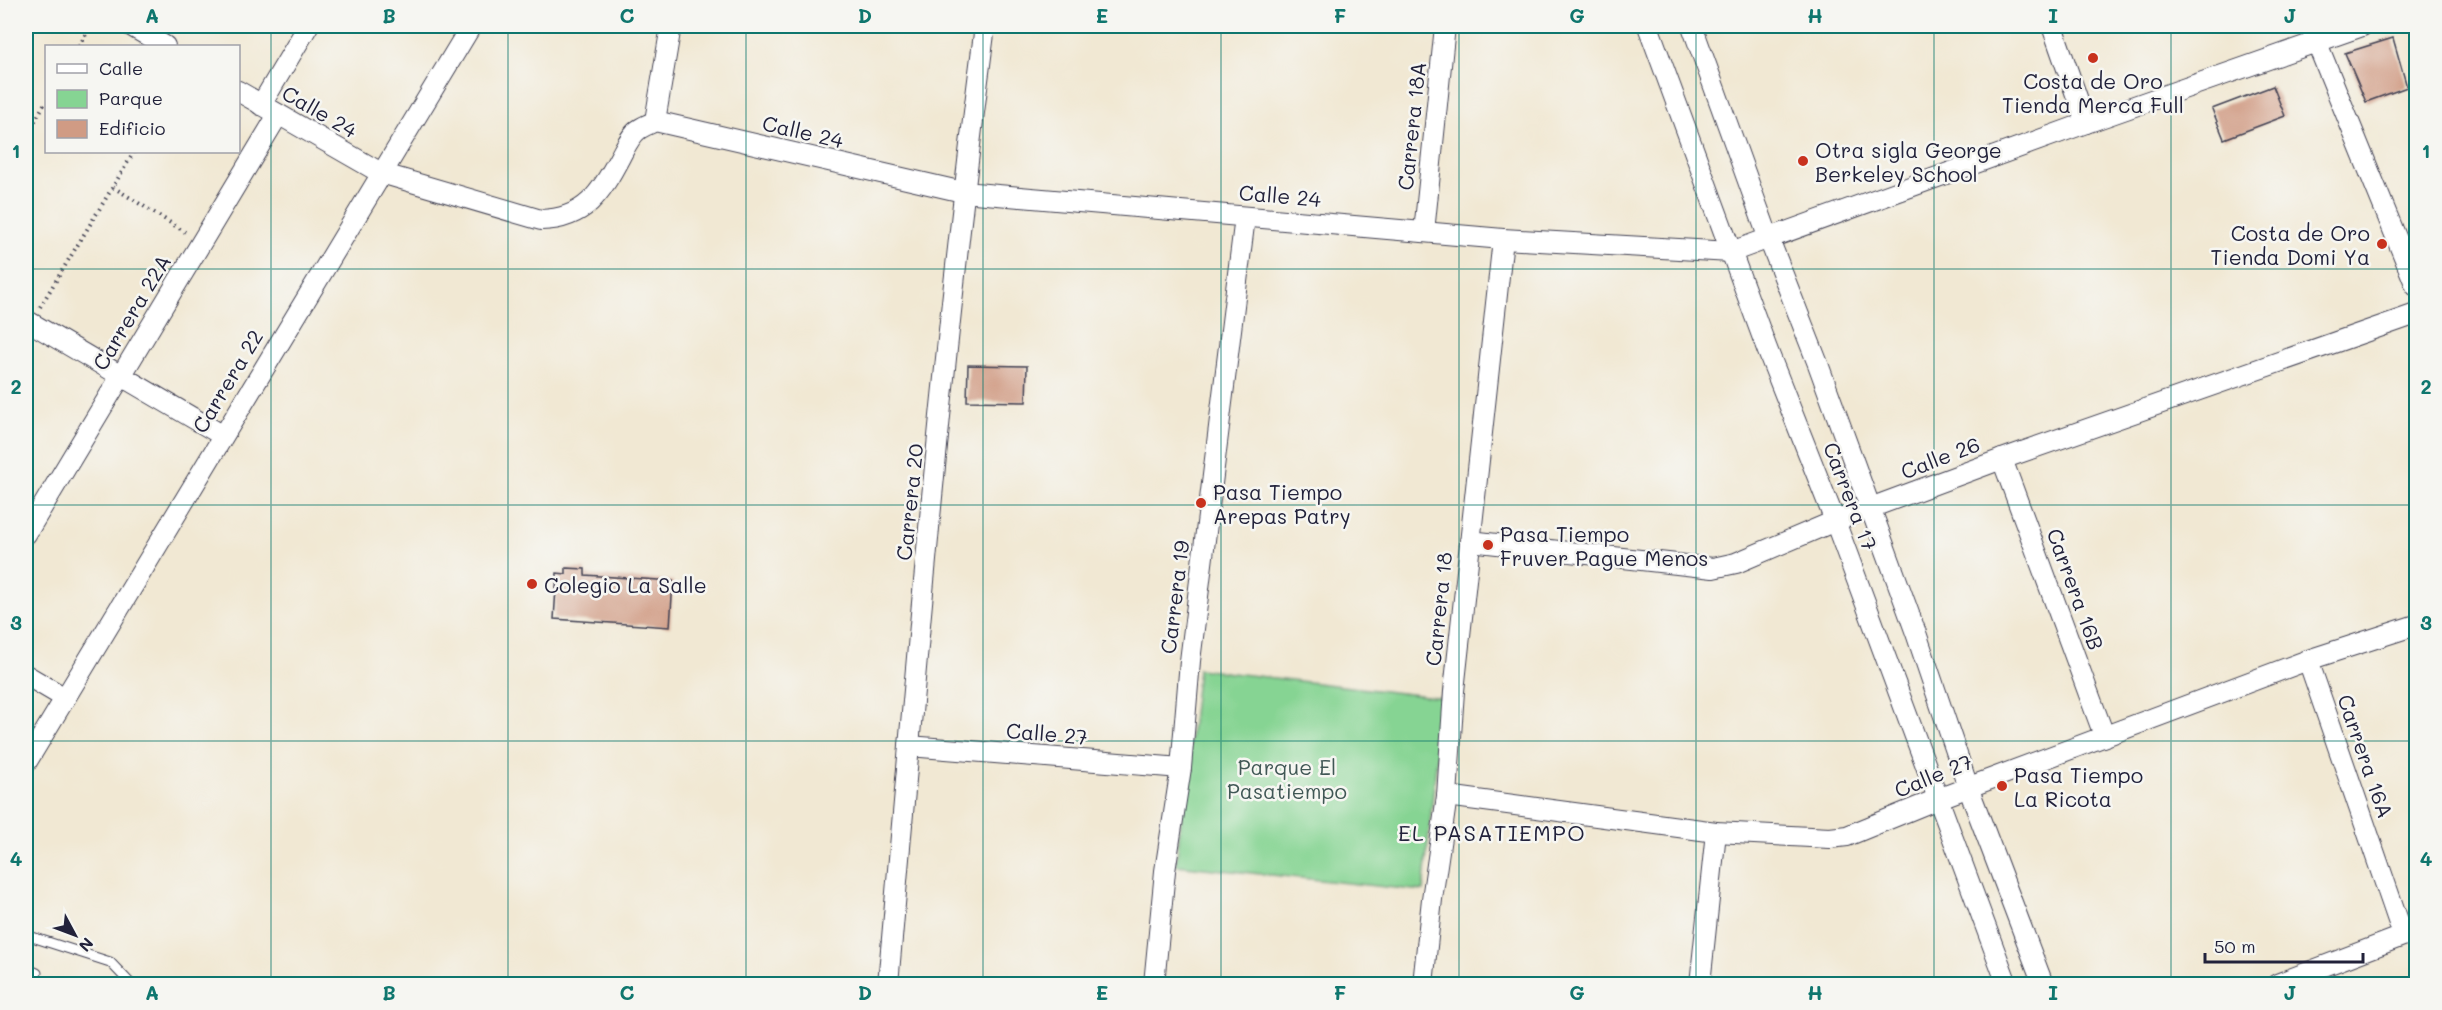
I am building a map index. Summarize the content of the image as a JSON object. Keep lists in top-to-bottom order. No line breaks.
{"streets":{"street":["Calle 24","Carrera 18A","Carrera 22A","Carrera 22","Calle 26","Carrera 17","Carrera 20","Carrera 16B","Carrera 19","Carrera 18","Calle 27","Carrera 16A"]},"crossings":[["Calle 24","Carrera 18A"],["Calle 24","Carrera 22A"],["Calle 24","Carrera 22"],["Calle 24","Carrera 17"],["Calle 24","Carrera 20"],["Calle 24","Carrera 19"],["Calle 24","Carrera 18"],["Calle 26","Carrera 17"],["Calle 26","Carrera 16B"],["Calle 26","Carrera 18"],["Carrera 17","Calle 27"],["Carrera 20","Calle 27"],["Carrera 16B","Calle 27"],["Carrera 19","Calle 27"],["Carrera 18","Calle 27"],["Calle 27","Carrera 16A"]],"districts":["EL PASATIEMPO"],"parks":["Parque El Pasatiempo"],"places":["Costa de Oro Tienda Merca Full","Otra sigla George Berkeley School","Costa de Oro Tienda Domi Ya","Pasa Tiempo Arepas Patry","Pasa Tiempo Fruver Pague Menos","Colegio La Salle","Pasa Tiempo La Ricota"],"legend":["Calle","Parque","Edificio"],"scale_bar":"50 m","north":"bottom right","grid":{"columns":["A","B","C","D","E","F","G","H","I","J"],"rows":["1","2","3","4"]}}
